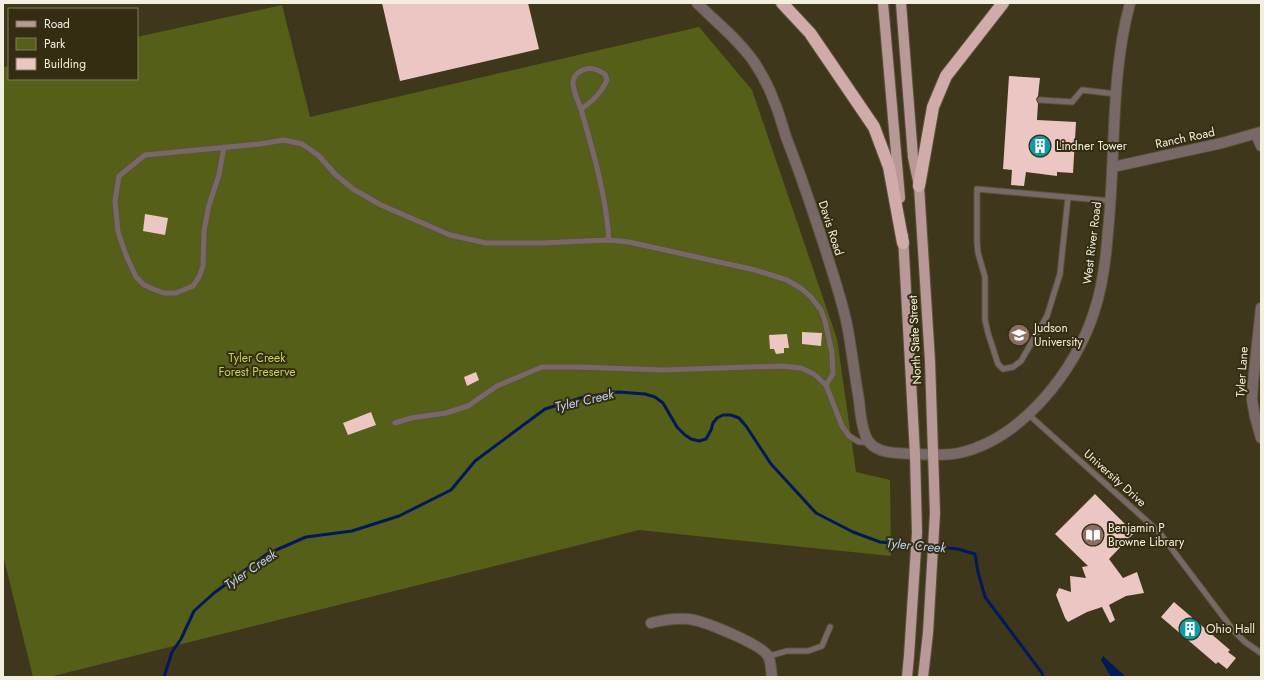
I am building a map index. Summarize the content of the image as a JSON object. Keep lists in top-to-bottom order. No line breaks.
{"streets":{"main road":["North State Street"],"street":["Ranch Road","Davis Road","West River Road","Tyler Lane"],"lane":["University Drive"]},"crossings":[["Ranch Road","West River Road"],["West River Road","North State Street"],["West River Road","University Drive"]],"water":["Tyler Creek"],"parks":["Tyler Creek Forest Preserve"],"places":{"building":["Lindner Tower","Ohio Hall"],"school or university":["Judson University"],"library":["Benjamin P Browne Library"]},"legend":["Road","Park","Building"]}
